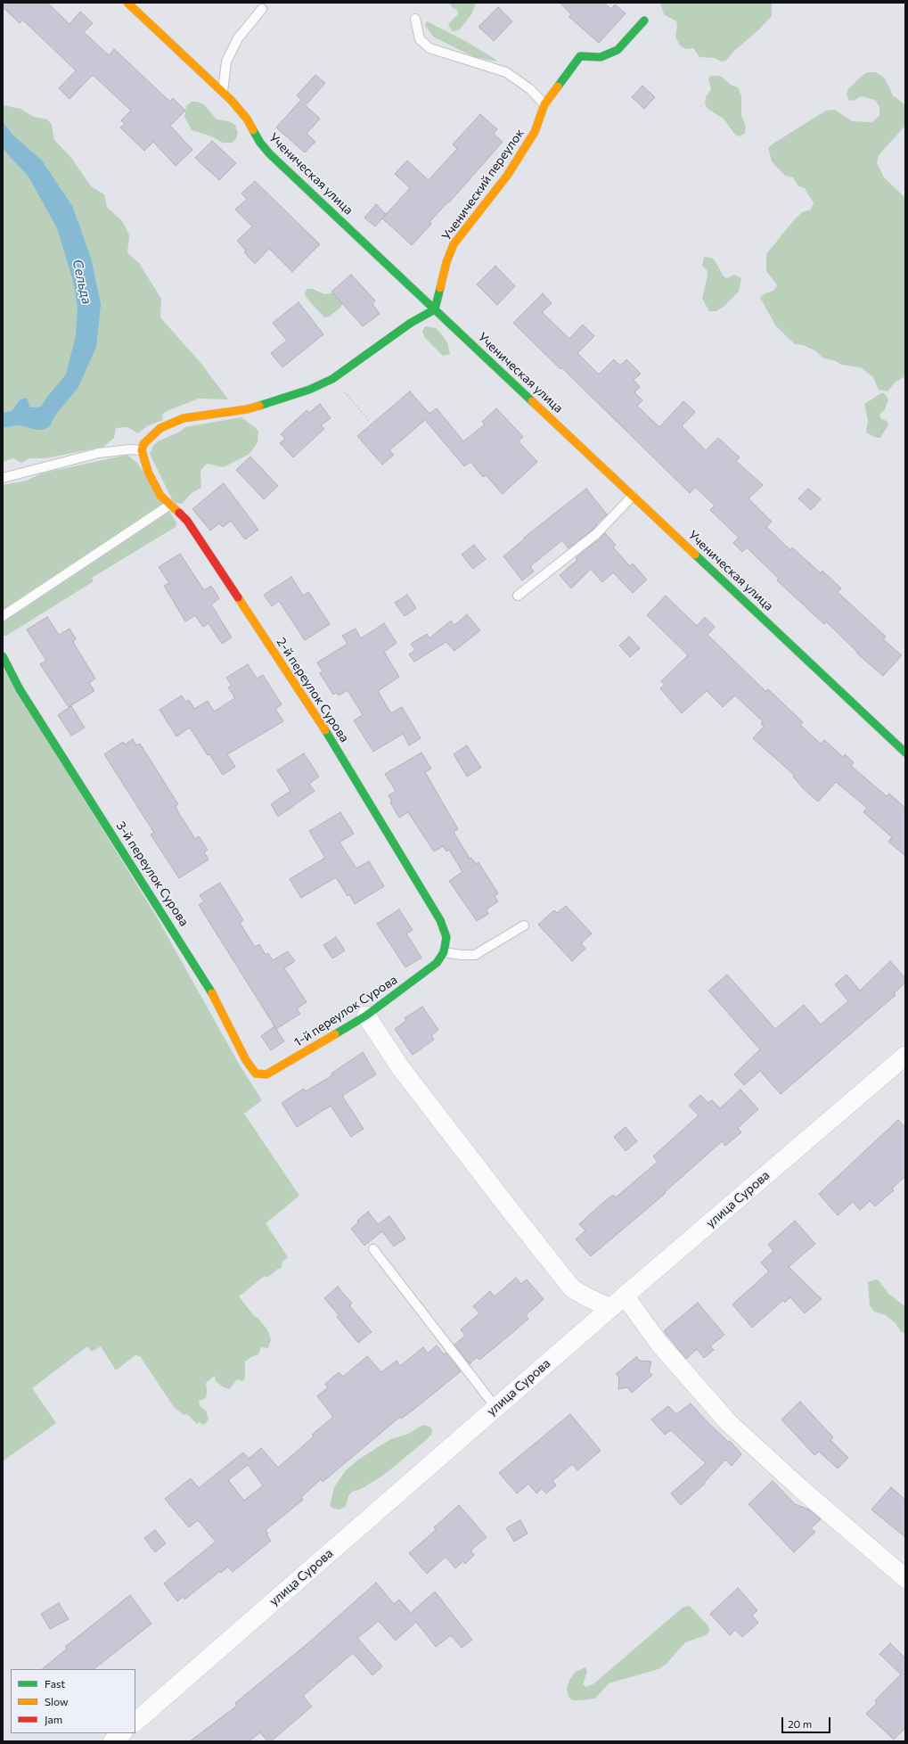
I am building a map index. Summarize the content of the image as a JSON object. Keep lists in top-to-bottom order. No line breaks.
{"streets":{"street":["Ученическая улица","Ученический переулок","2-й переулок Сурова","3-й переулок Сурова","1-й переулок Сурова","улица Сурова"]},"crossings":[["Ученическая улица","Ученический переулок"],["2-й переулок Сурова","1-й переулок Сурова"],["3-й переулок Сурова","1-й переулок Сурова"]],"water":["Сельда"],"legend":["Fast","Slow","Jam"],"scale_bar":"20 m"}
